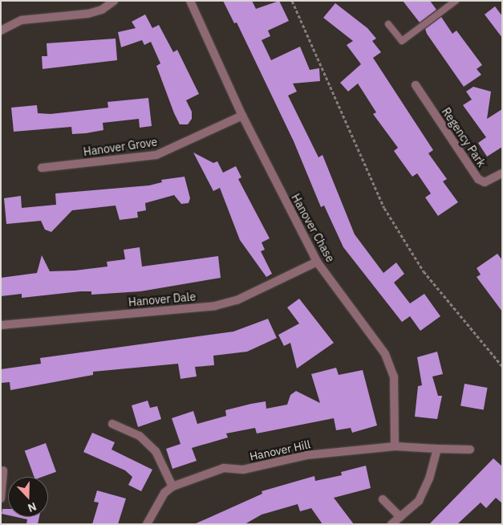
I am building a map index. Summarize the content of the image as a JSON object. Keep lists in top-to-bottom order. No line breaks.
{"streets":{"street":["Regency Park","Hanover Grove","Hanover Chase","Hanover Dale","Hanover Hill"]},"crossings":[["Hanover Grove","Hanover Chase"],["Hanover Chase","Hanover Dale"],["Hanover Chase","Hanover Hill"]],"north":"bottom"}
